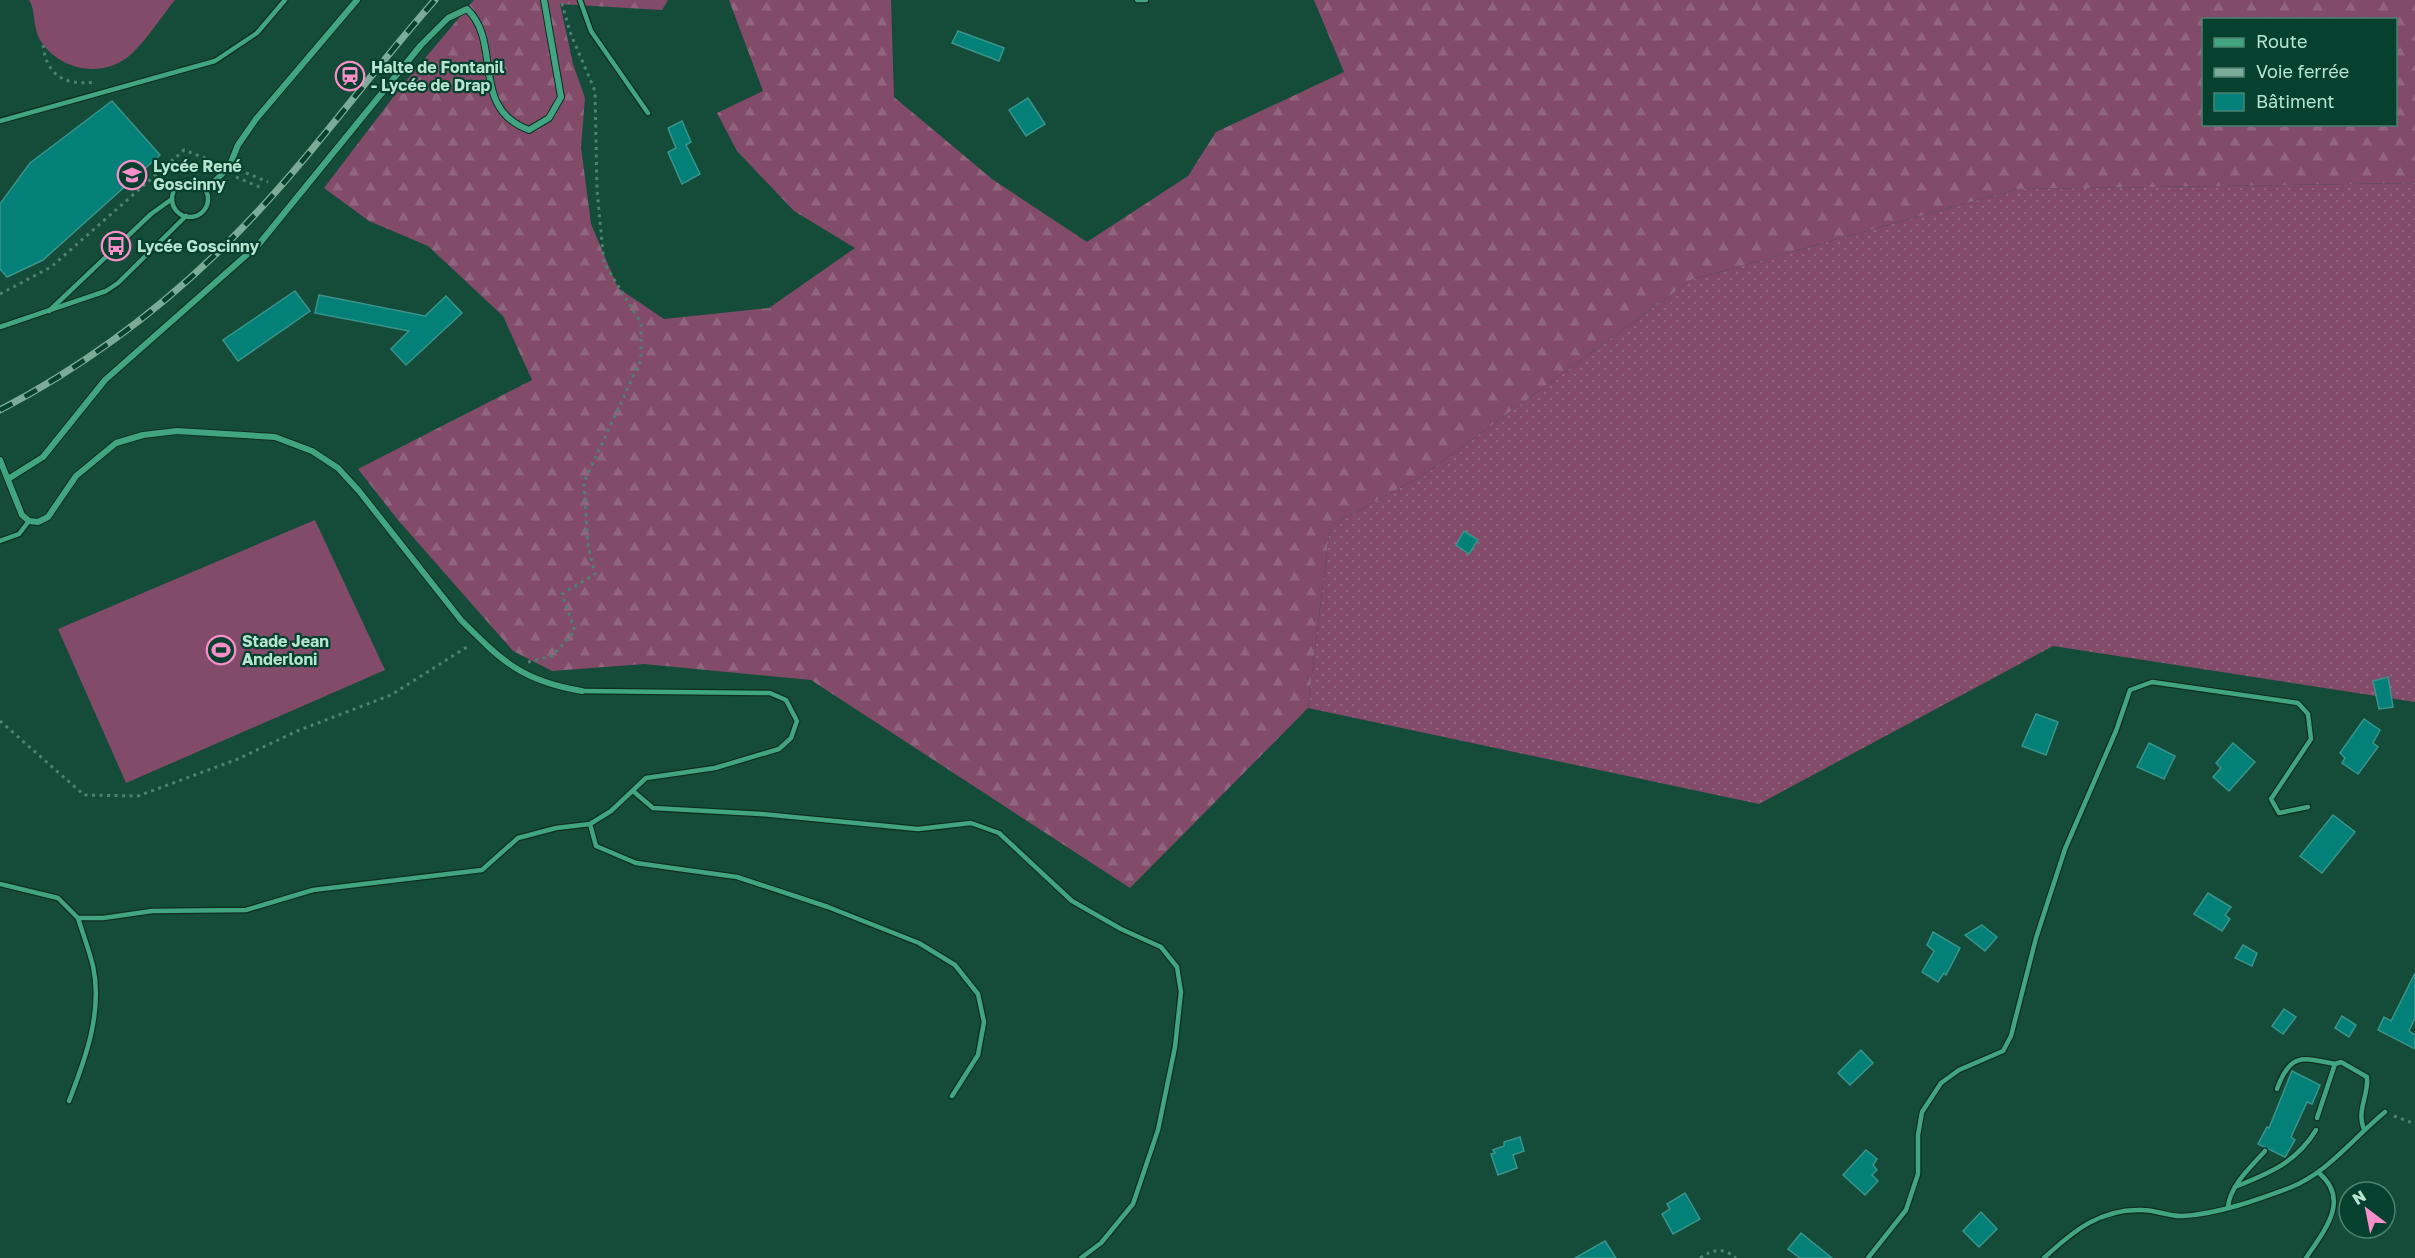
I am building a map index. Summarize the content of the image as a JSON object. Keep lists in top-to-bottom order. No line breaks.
{"places":{"station":["Halte de Fontanil - Lycée de Drap"],"school or university":["Lycée René Goscinny"],"bus stop":["Lycée Goscinny"],"sports":["Stade Jean Anderloni"]},"legend":["Route","Voie ferrée","Bâtiment"],"north":"top left"}
